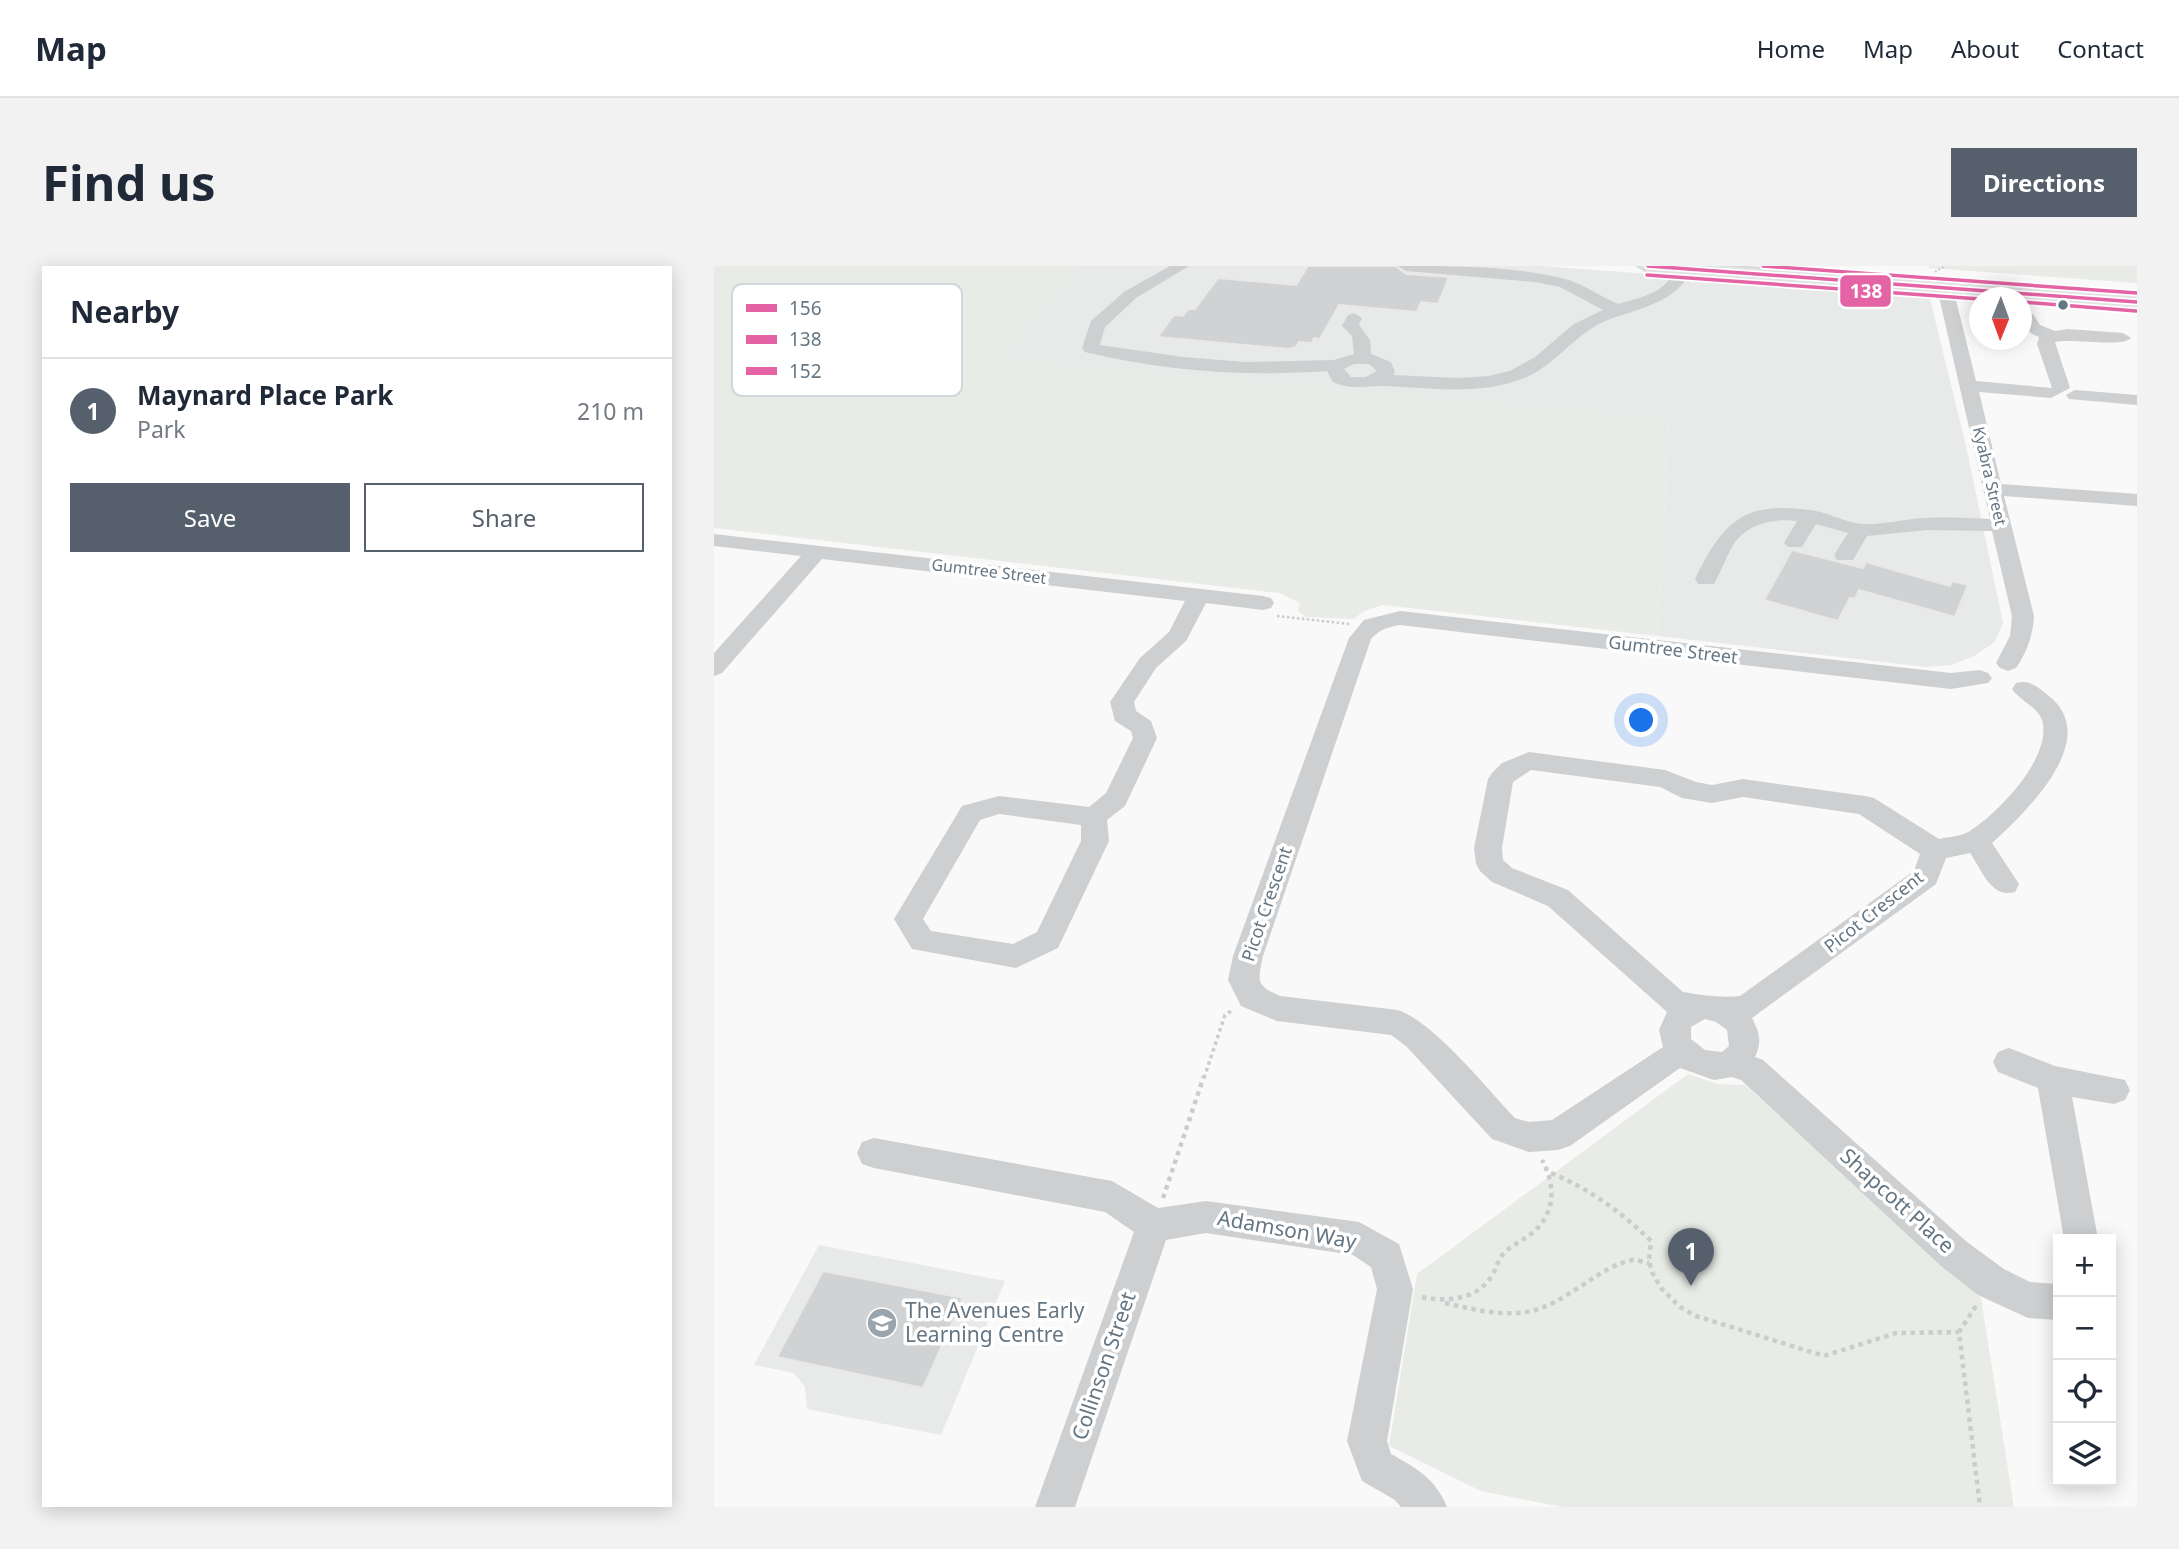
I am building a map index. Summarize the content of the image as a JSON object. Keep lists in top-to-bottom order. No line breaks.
{"streets":{"street":["Kyabra Street","Gumtree Street","Picot Crescent","Shapcott Place","Adamson Way","Collinson Street"]},"crossings":[["Kyabra Street","Gumtree Street"],["Gumtree Street","Picot Crescent"],["Picot Crescent","Shapcott Place"],["Adamson Way","Collinson Street"]],"places":{"school or university":["The Avenues Early Learning Centre"]},"lines":["transit line 156","transit line 152","transit line 138"],"legend":["156","138","152"],"north":"bottom","page":{"header":"Map","nav":["Home","Map","About","Contact"],"buttons":["Directions",["Save","Share"]],"title":"Find us","heading":"Nearby","list":[{"mark":"1","name":"Maynard Place Park","note":"Park","value":"210 m"}],"pins":"1","map_buttons":["+","−"]}}
